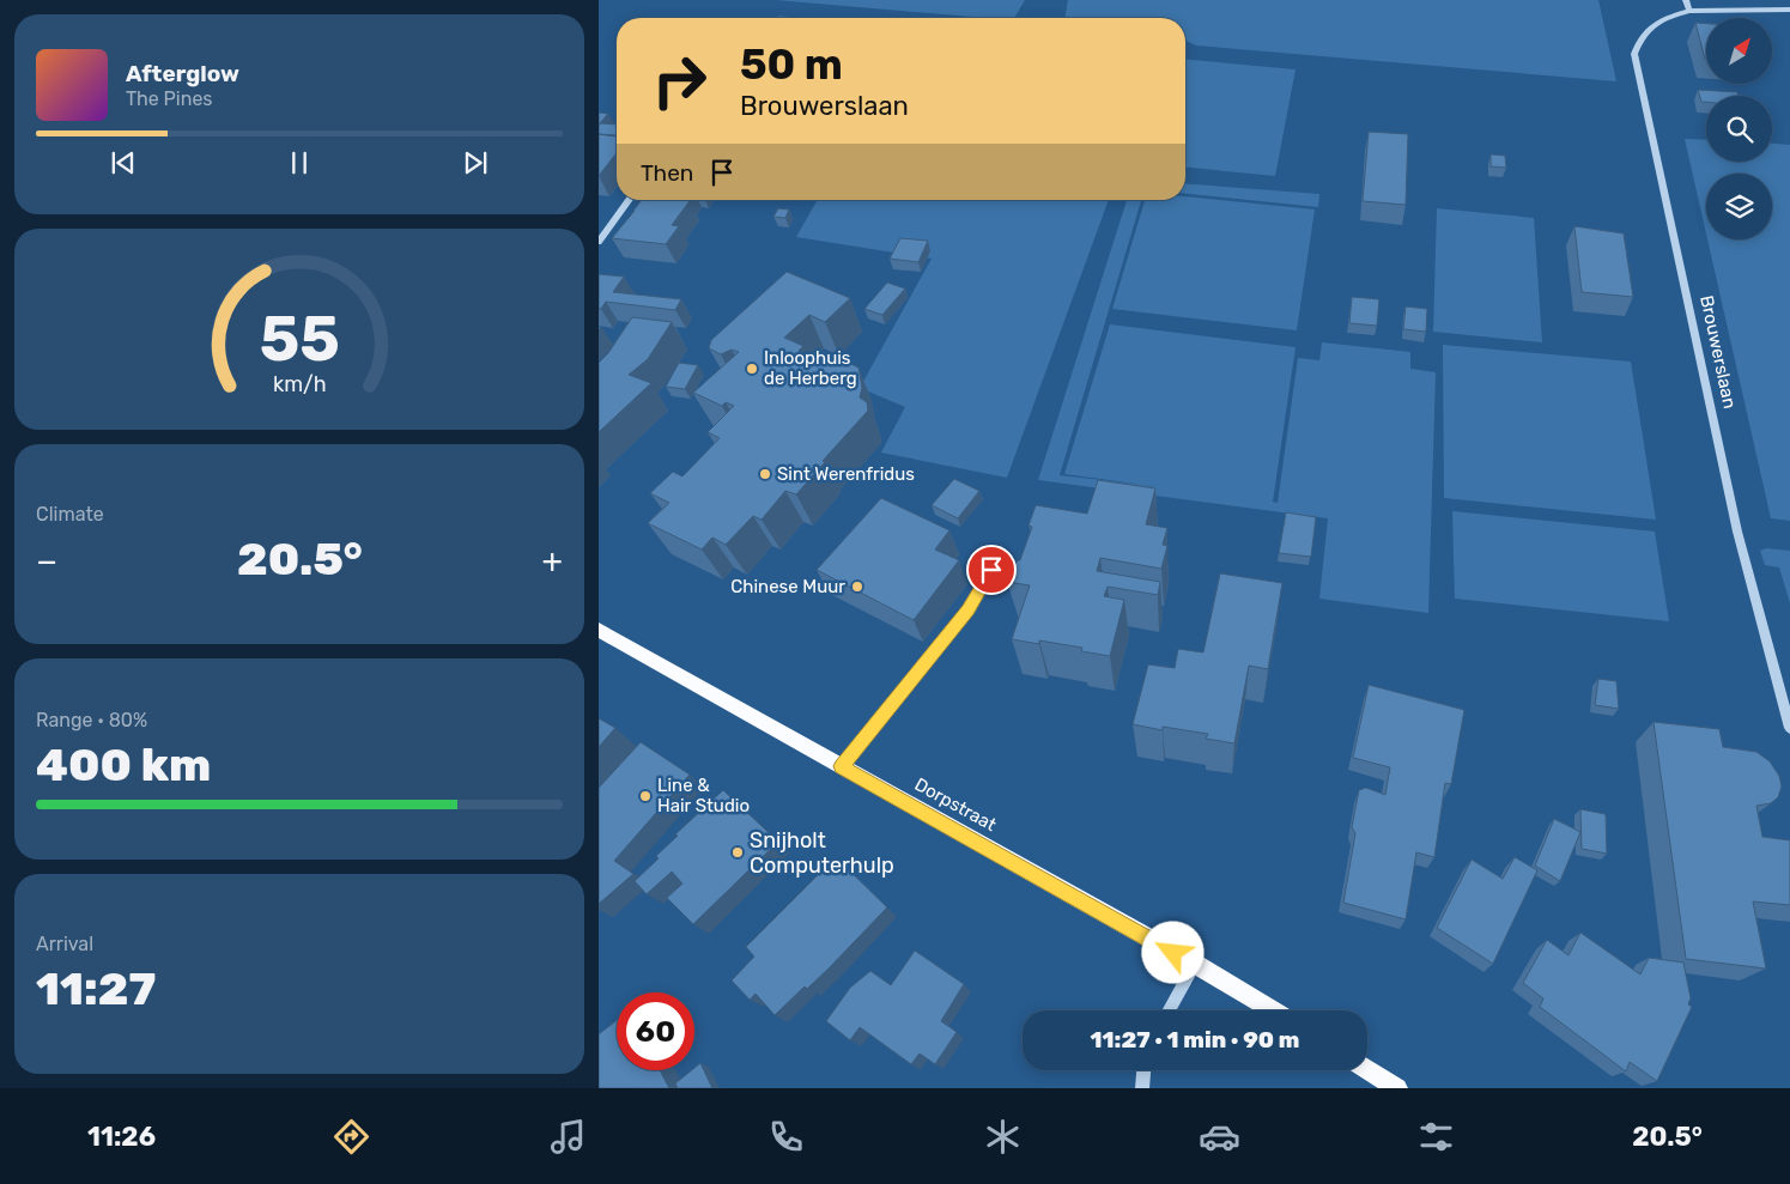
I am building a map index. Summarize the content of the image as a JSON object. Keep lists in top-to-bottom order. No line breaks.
{"streets":{"main road":["Dorpstraat"],"street":["Brouwerslaan"]},"places":["Inloophuis de Herberg","Sint Werenfridus","Chinese Muur","Line & Hair Studio","Snijholt Computerhulp"],"north":"top right","page":{"turn":["50 m","Brouwerslaan"],"song":["Afterglow","The Pines"],"then":"Then","tile":["Climate",["Range · 80%","400 km"],["Arrival","11:27"]],"heat":["−","20.5°","+"],"limit":"60","trip":"11:27 · 1 min · 90 m","tabs":["11:26","20.5°"],"gauge":["55","km/h"]}}
